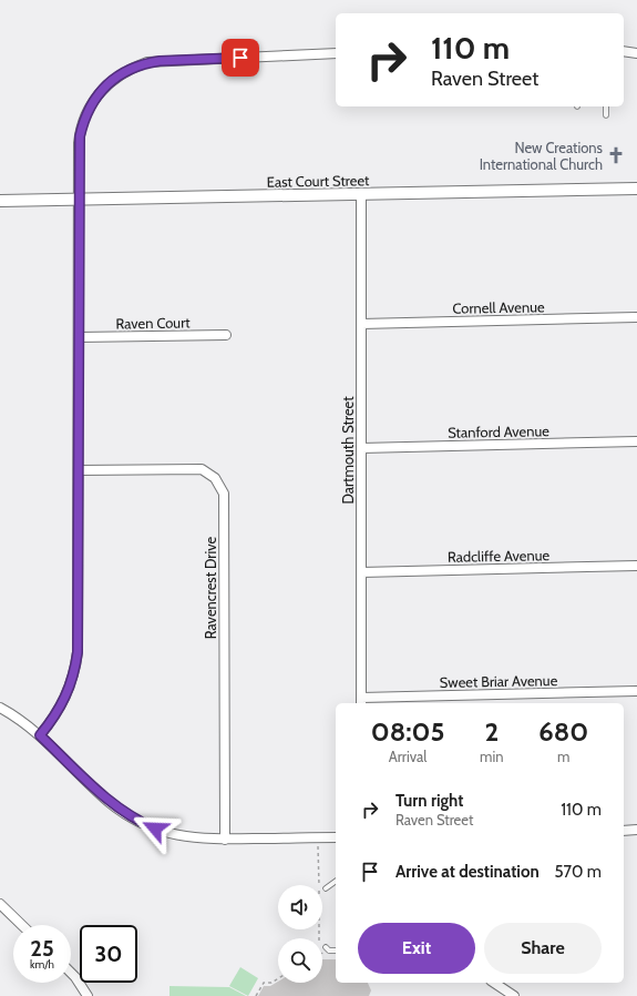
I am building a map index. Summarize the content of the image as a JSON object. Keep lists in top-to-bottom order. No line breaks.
{"streets":{"street":["East Court Street","Cornell Avenue","Raven Court","Stanford Avenue","Dartmouth Street","Radcliffe Avenue","Ravencrest Drive","Sweet Briar Avenue"]},"crossings":[["East Court Street","Dartmouth Street"],["Cornell Avenue","Dartmouth Street"],["Stanford Avenue","Dartmouth Street"],["Dartmouth Street","Radcliffe Avenue"],["Dartmouth Street","Sweet Briar Avenue"]],"places":{"church":["New Creations International Church"]},"page":{"turn":["110 m","Raven Street"],"eta":["08:05","Arrival","2","min","680","m"],"list":[{"name":"Turn right","note":"Raven Street","value":"110 m"},{"name":"Arrive at destination","value":"570 m"}],"buttons":["Exit","Share"],"speed":"25 km/h","limit":"30"}}
